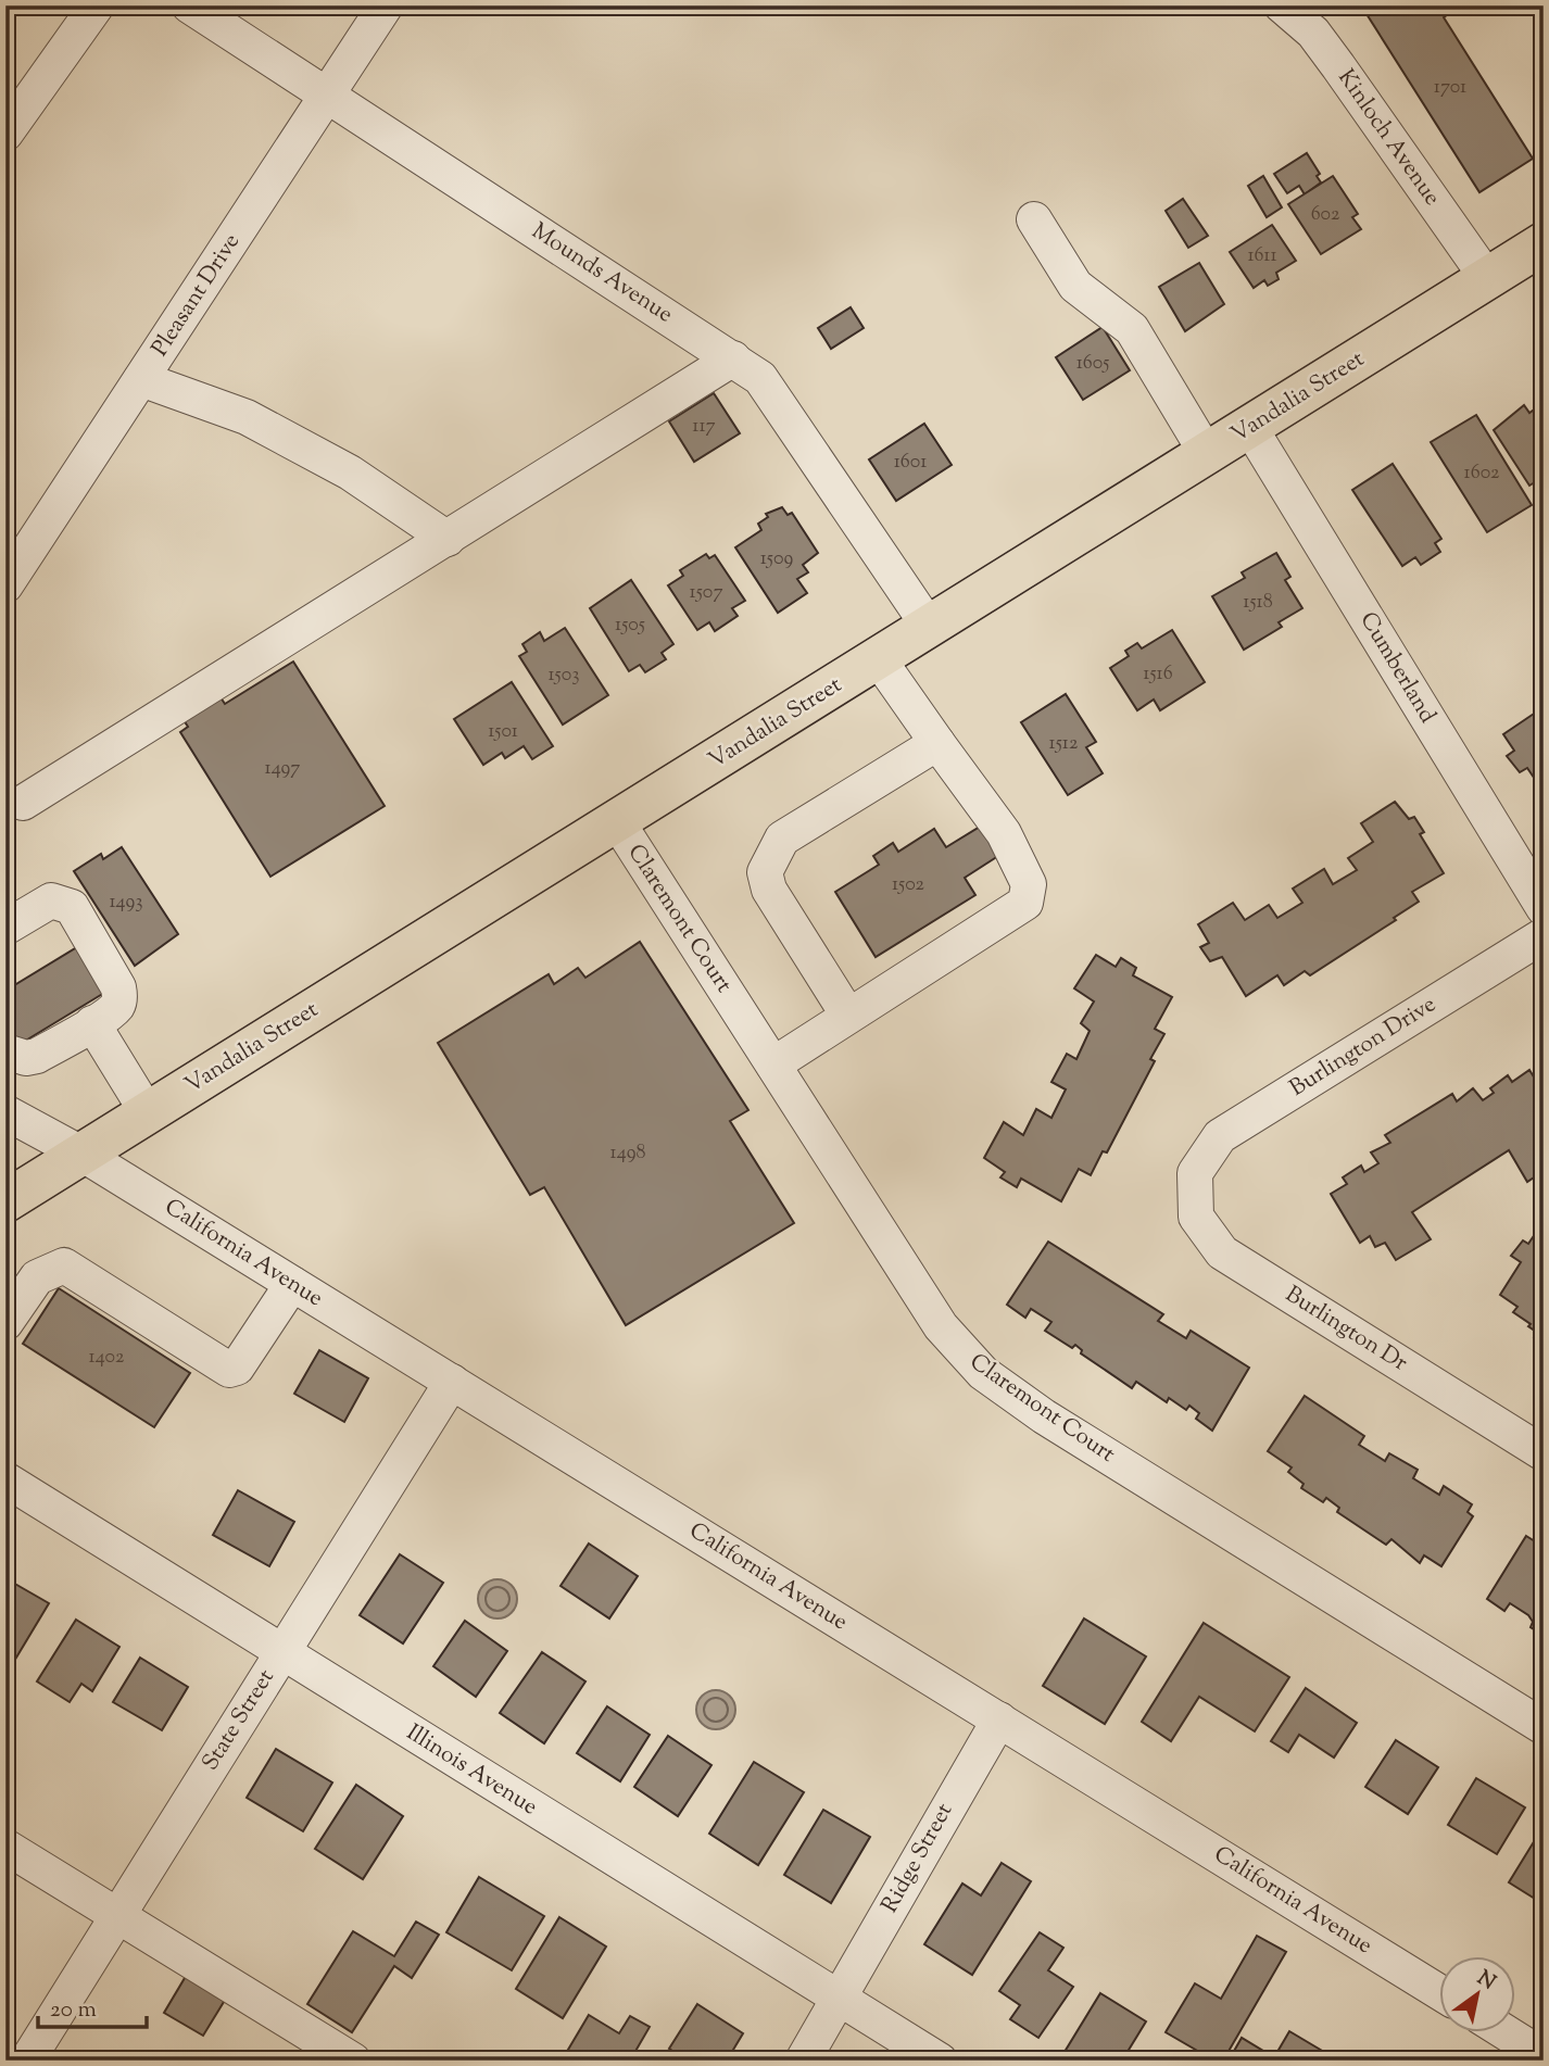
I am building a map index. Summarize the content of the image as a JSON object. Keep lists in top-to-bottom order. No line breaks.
{"streets":{"main road":["Vandalia Street"],"street":["Kinloch Avenue","Mounds Avenue","Pleasant Drive","Cumberland","Claremont Court","Burlington Drive","California Avenue","Burlington Dr","State Street","Illinois Avenue","Ridge Street"]},"crossings":[["Kinloch Avenue","Vandalia Street"],["Mounds Avenue","Pleasant Drive"],["Mounds Avenue","Vandalia Street"],["Vandalia Street","Cumberland"],["Vandalia Street","Claremont Court"],["Vandalia Street","California Avenue"],["Burlington Drive","Burlington Dr"],["California Avenue","State Street"],["California Avenue","Ridge Street"],["State Street","Illinois Avenue"],["Illinois Avenue","Ridge Street"]],"house_numbers":["1701","602","1611","1605","117","1601","1602","1509","1507","1518","1505","1516","1503","1501","1512","1497","1502","1493","1498","1402"],"scale_bar":"20 m","north":"top right"}
